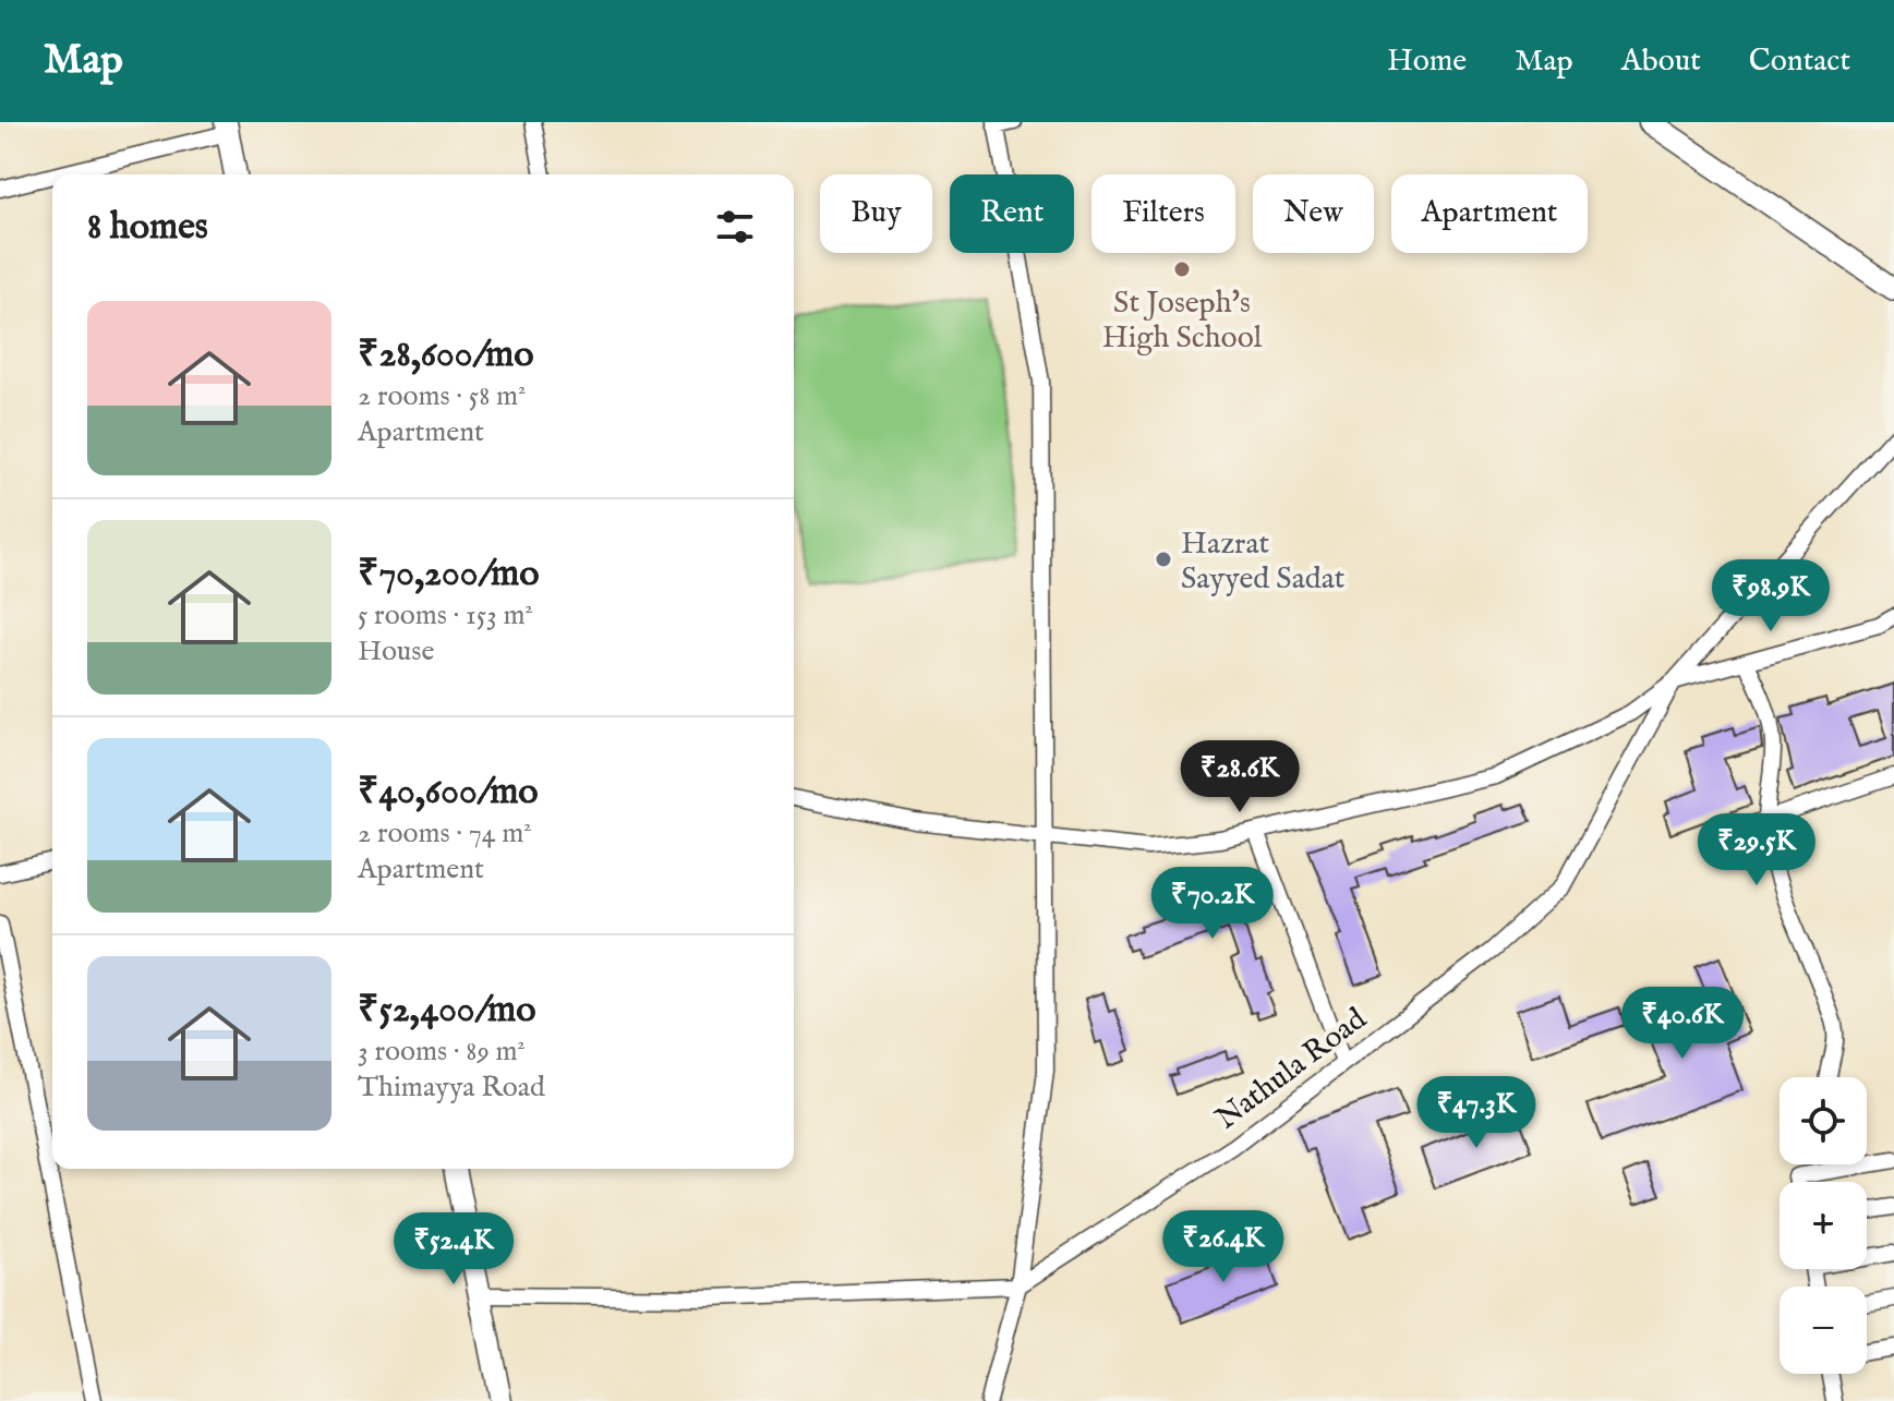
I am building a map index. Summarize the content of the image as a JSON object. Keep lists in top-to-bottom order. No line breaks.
{"streets":{"street":["Nathula Road"]},"places":["St Joseph's High School","Hazrat Sayyed Sadat"],"page":{"header":"Map","nav":["Home","Map","About","Contact"],"chip":["Buy","Rent","Filters","New","Apartment"],"heading":"8 homes","list":[{"name":"₹28,600/mo","note":"2 rooms · 58 m² · Apartment"},{"name":"₹70,200/mo","note":"5 rooms · 153 m² · House"},{"name":"₹40,600/mo","note":"2 rooms · 74 m² · Apartment"},{"name":"₹52,400/mo","note":"3 rooms · 89 m² · Thimayya Road"}],"price":["₹98.9K","₹28.6K","₹29.5K","₹70.2K","₹40.6K","₹47.3K","₹26.4K","₹52.4K"],"map_buttons":["+","−"]}}
